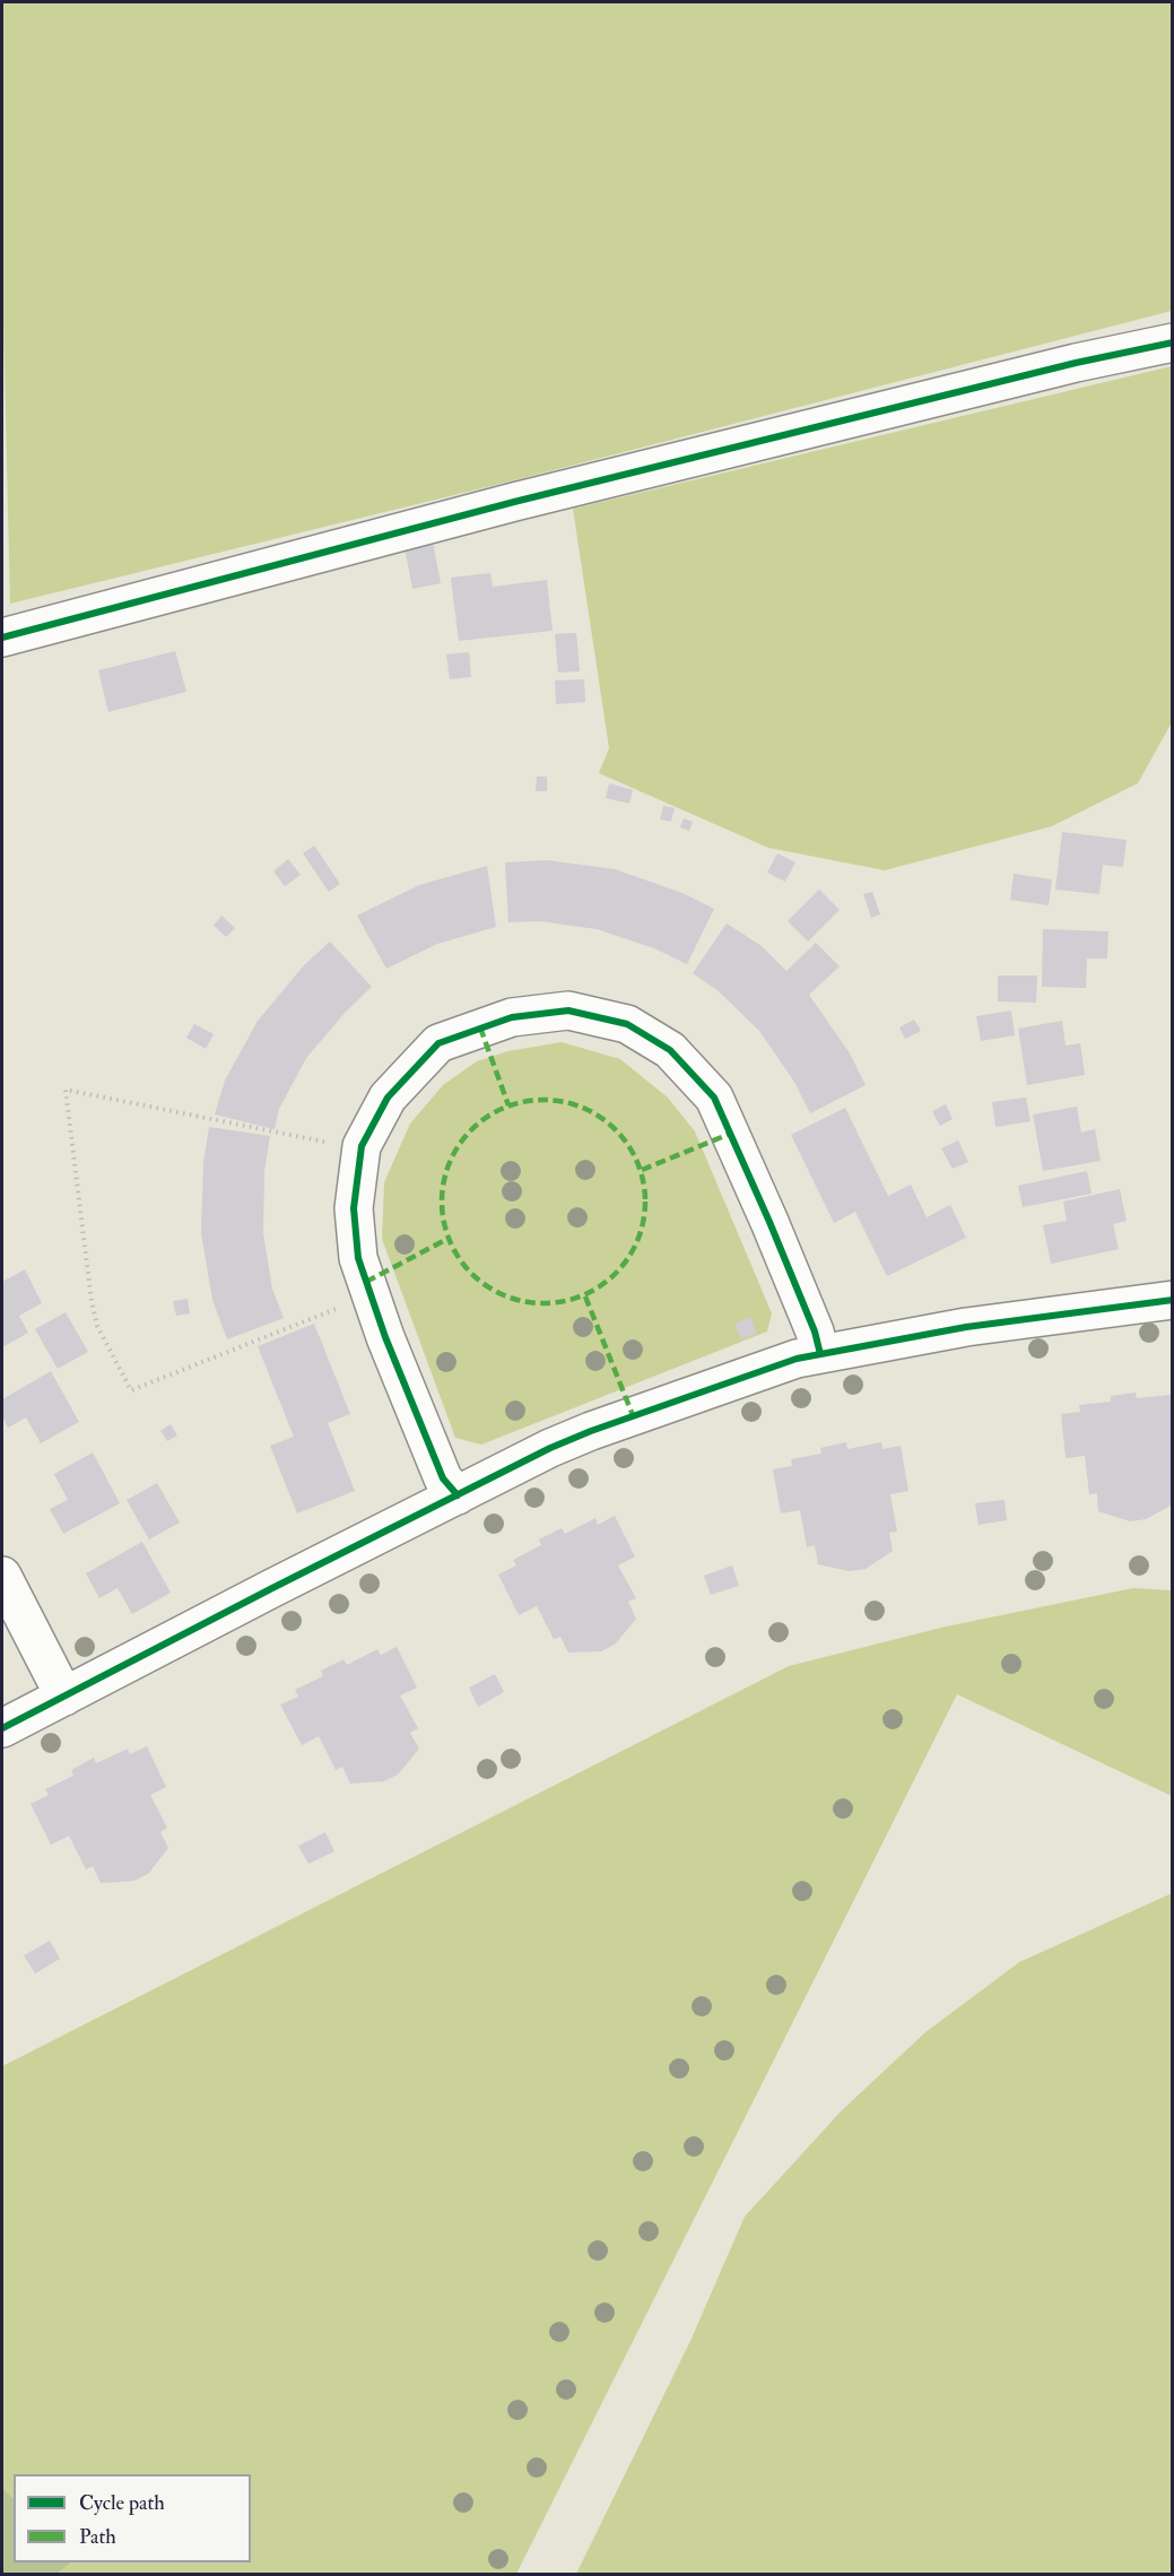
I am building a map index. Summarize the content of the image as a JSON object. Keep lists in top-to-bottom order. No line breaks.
{"legend":["Cycle path","Path"]}
